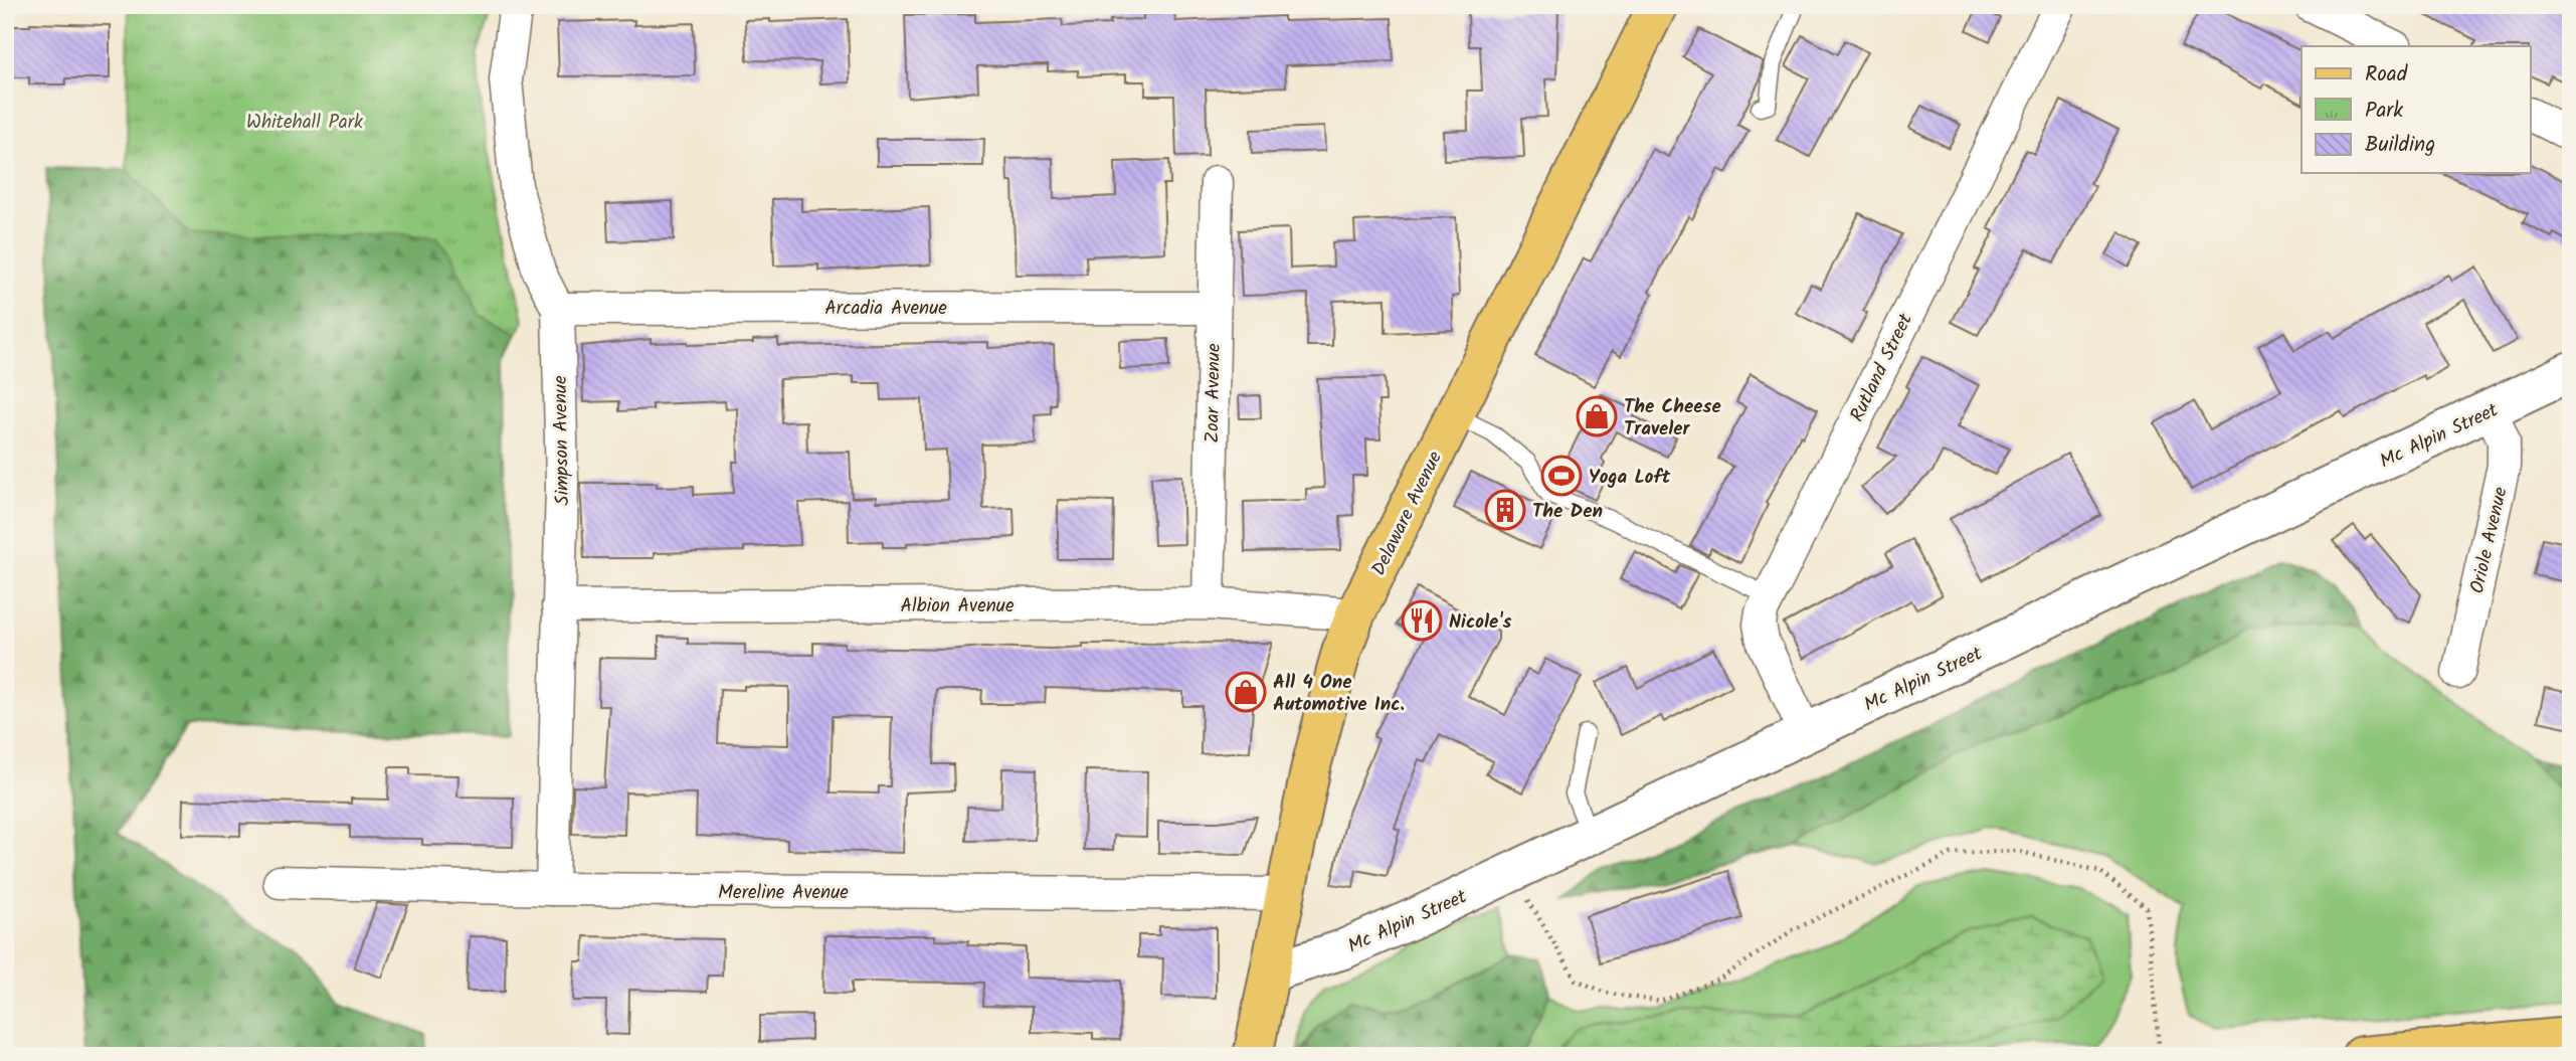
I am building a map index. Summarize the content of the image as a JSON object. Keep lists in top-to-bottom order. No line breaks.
{"streets":{"main road":["Delaware Avenue"],"street":["Arcadia Avenue","Rutland Street","Zoar Avenue","Mc Alpin Street","Simpson Avenue","Oriole Avenue","Albion Avenue","Mereline Avenue"]},"crossings":[["Arcadia Avenue","Zoar Avenue"],["Arcadia Avenue","Simpson Avenue"],["Rutland Street","Mc Alpin Street"],["Zoar Avenue","Albion Avenue"],["Mc Alpin Street","Delaware Avenue"],["Mc Alpin Street","Oriole Avenue"],["Simpson Avenue","Albion Avenue"],["Simpson Avenue","Mereline Avenue"],["Delaware Avenue","Albion Avenue"],["Delaware Avenue","Mereline Avenue"]],"parks":["Whitehall Park"],"places":{"shop":["The Cheese Traveler","All 4 One Automotive Inc."],"sports":["Yoga Loft"],"building":["The Den"],"restaurant":["Nicole's"]},"legend":["Road","Park","Building"]}
